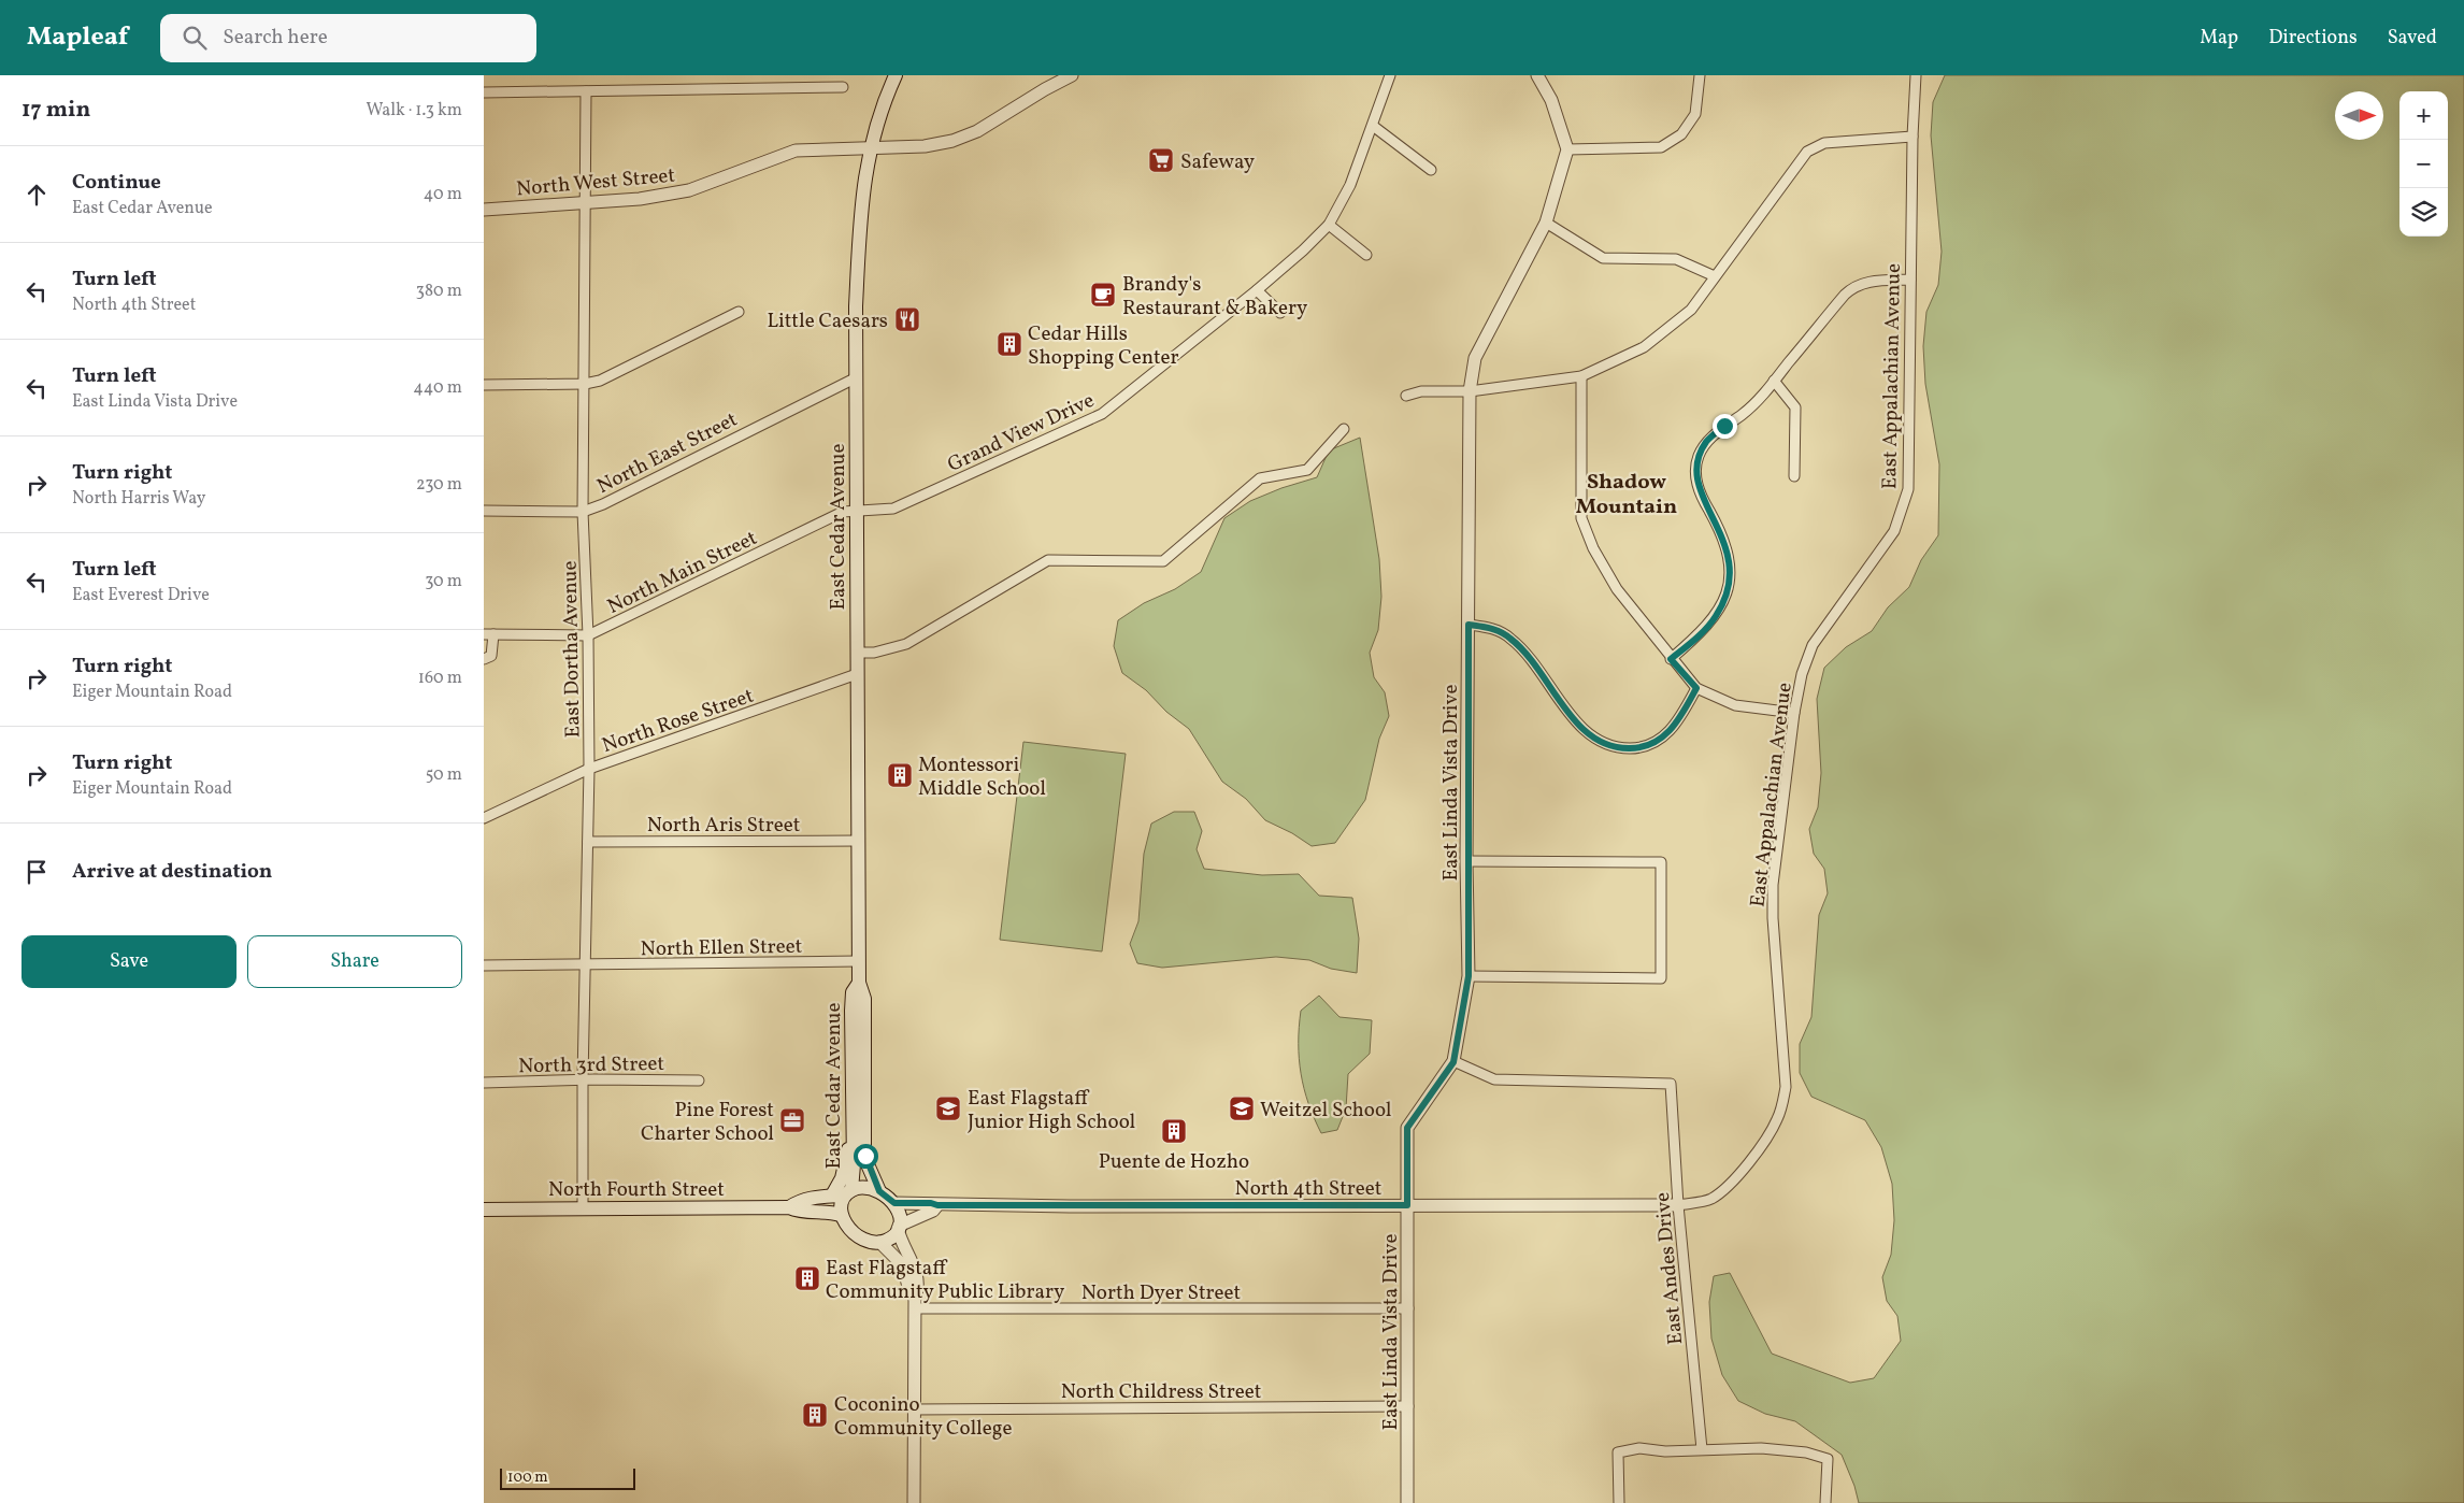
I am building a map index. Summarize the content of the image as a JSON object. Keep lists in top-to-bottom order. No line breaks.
{"streets":{"main road":["East Cedar Avenue","North Fourth Street"],"street":["North West Street","East Appalachian Avenue","Grand View Drive","North East Street","North Main Street","East Dortha Avenue","North Rose Street","East Linda Vista Drive","North Aris Street","North Ellen Street","North 3rd Street","North 4th Street","East Andes Drive","North Dyer Street","North Childress Street"]},"crossings":[["North West Street","East Cedar Avenue"],["North West Street","East Dortha Avenue"],["East Appalachian Avenue","North 4th Street"],["East Appalachian Avenue","East Andes Drive"],["Grand View Drive","East Cedar Avenue"],["Grand View Drive","North Main Street"],["North East Street","East Cedar Avenue"],["North East Street","East Dortha Avenue"],["East Cedar Avenue","North Main Street"],["East Cedar Avenue","North Rose Street"],["East Cedar Avenue","North Aris Street"],["East Cedar Avenue","North Ellen Street"],["East Cedar Avenue","North 4th Street"],["East Cedar Avenue","North Fourth Street"],["North Main Street","East Dortha Avenue"],["East Dortha Avenue","North Rose Street"],["East Dortha Avenue","North Aris Street"],["East Dortha Avenue","North Ellen Street"],["East Dortha Avenue","North 3rd Street"],["East Dortha Avenue","North Fourth Street"],["East Linda Vista Drive","North 4th Street"],["East Linda Vista Drive","East Andes Drive"],["East Linda Vista Drive","North Dyer Street"],["East Linda Vista Drive","North Childress Street"],["North 4th Street","North Fourth Street"],["North 4th Street","East Andes Drive"]],"districts":["Shadow Mountain"],"places":{"supermarket":["Safeway"],"cafe":["Brandy's Restaurant & Bakery"],"restaurant":["Little Caesars"],"building":["Cedar Hills Shopping Center","Montessori Middle School","Puente de Hozho","East Flagstaff Community Public Library","Coconino Community College"],"school or university":["East Flagstaff Junior High School","Weitzel School"],"office":["Pine Forest Charter School"]},"scale_bar":"100 m","north":"right","page":{"header":"Mapleaf","search":"Search here","nav":["Map","Directions","Saved"],"heading":["17 min","Walk · 1.3 km"],"map_buttons":["+","−"],"list":[["Continue","East Cedar Avenue","40 m"],["Turn left","North 4th Street","380 m"],["Turn left","East Linda Vista Drive","440 m"],["Turn right","North Harris Way","230 m"],["Turn left","East Everest Drive","30 m"],["Turn right","Eiger Mountain Road","160 m"],["Turn right","Eiger Mountain Road","50 m"],"Arrive at destination"],"buttons":["Save","Share"],"scale":"100 m"}}
